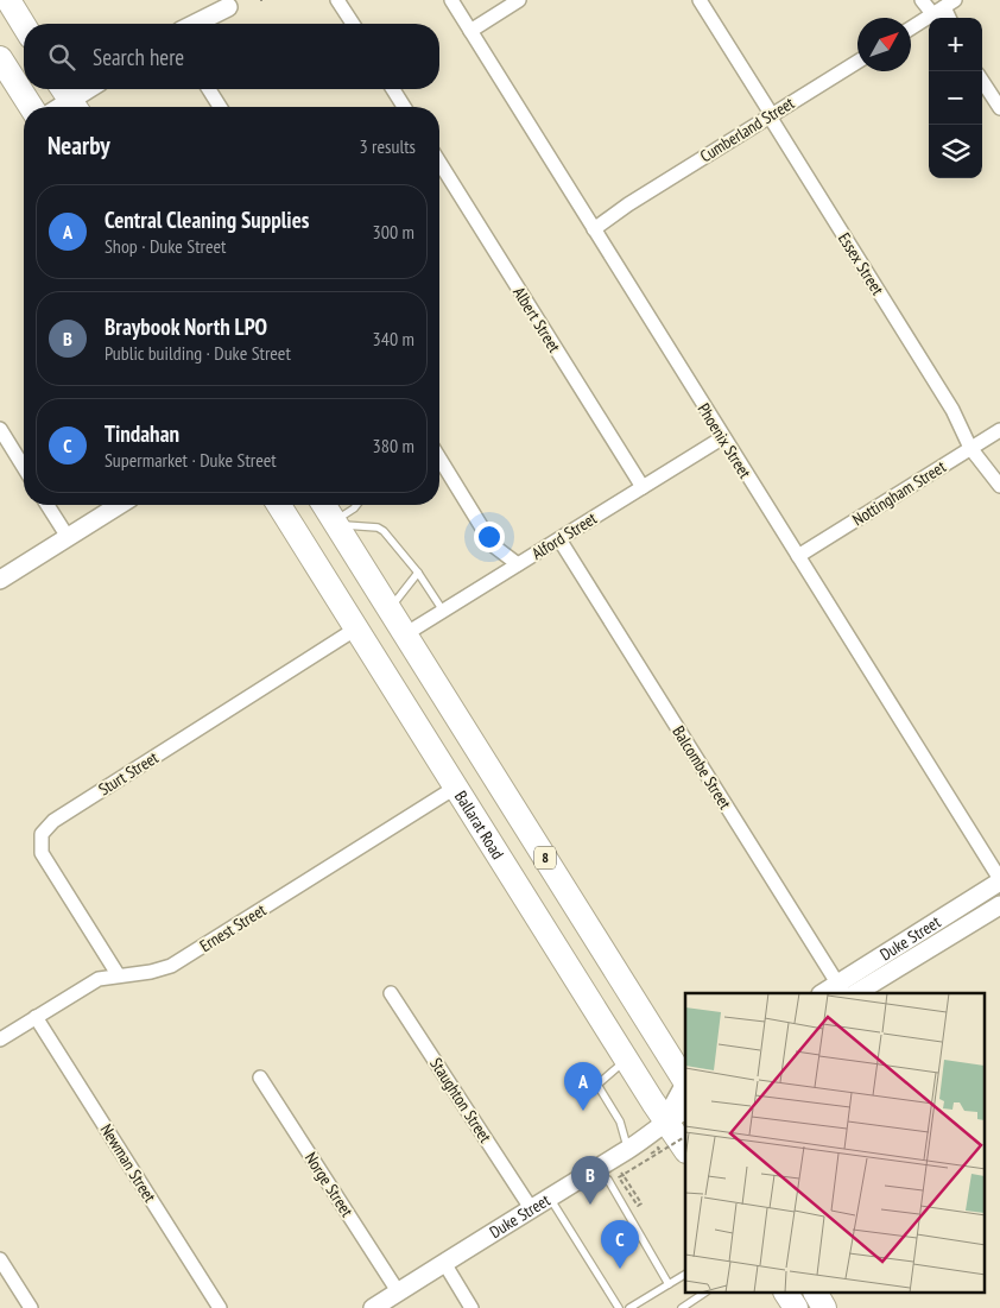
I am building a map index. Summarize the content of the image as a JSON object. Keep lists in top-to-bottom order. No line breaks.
{"streets":{"highway":["Ballarat Road","8"],"street":["Cumberland Street","Essex Street","Albert Street","Phoenix Street","Nottingham Street","Alford Street","Balcombe Street","Sturt Street","Ernest Street","Duke Street","Staughton Street","Newman Street","Norge Street"]},"crossings":[["Cumberland Street","Essex Street"],["Cumberland Street","Phoenix Street"],["Essex Street","Nottingham Street"],["Albert Street","Alford Street"],["Phoenix Street","Nottingham Street"],["Phoenix Street","Alford Street"],["Phoenix Street","Duke Street"],["Alford Street","Balcombe Street"],["Alford Street","8"],["Balcombe Street","Duke Street"],["Sturt Street","Ballarat Road"],["Sturt Street","Ernest Street"],["Ballarat Road","Ernest Street"],["Ballarat Road","Duke Street"],["Ernest Street","Newman Street"],["Duke Street","Staughton Street"],["Duke Street","Norge Street"]],"north":"top right","page":{"map_buttons":["+","−"],"search":"Search here","heading":["Nearby","3 results"],"list":[{"mark":"A","name":"Central Cleaning Supplies","note":"Shop · Duke Street","value":"300 m"},{"mark":"B","name":"Braybook North LPO","note":"Public building · Duke Street","value":"340 m"},{"mark":"C","name":"Tindahan","note":"Supermarket · Duke Street","value":"380 m"}],"pins":["A","B","C"]}}
